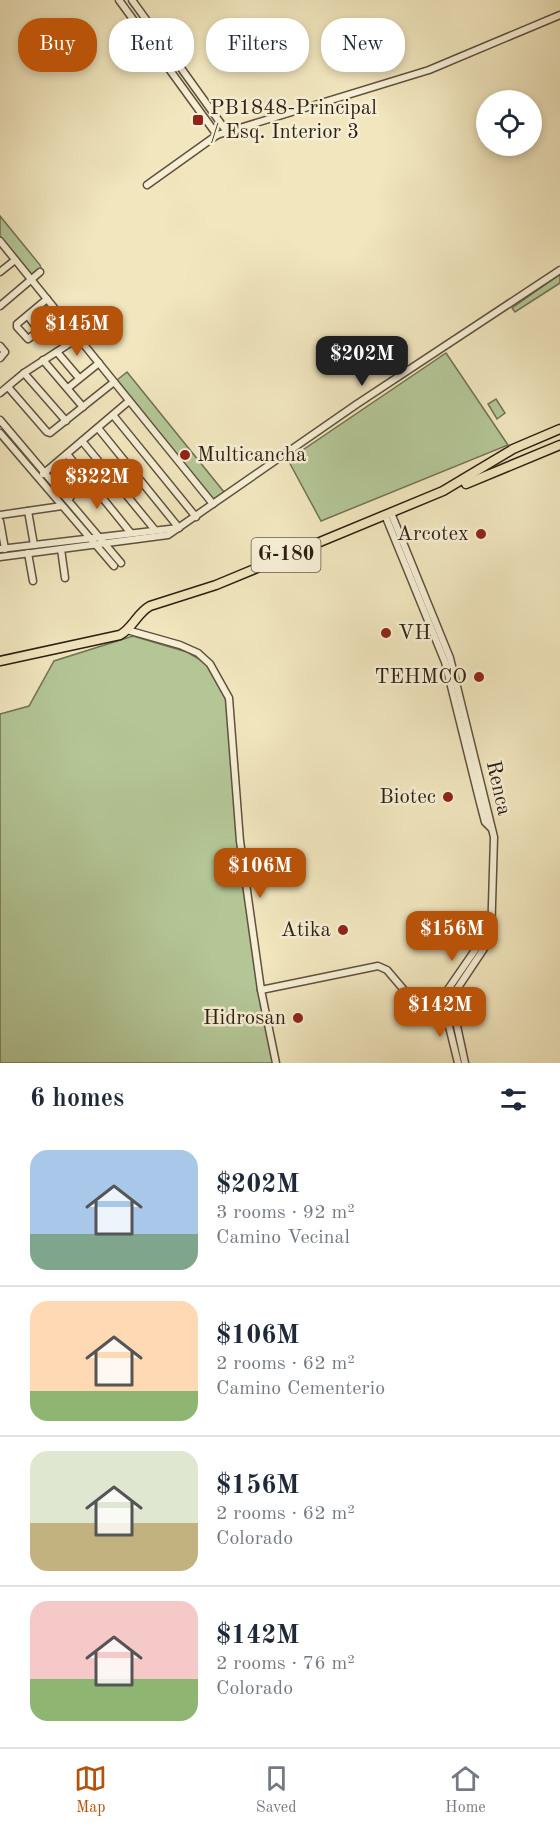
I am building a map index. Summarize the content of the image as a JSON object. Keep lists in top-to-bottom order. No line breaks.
{"streets":{"main road":["G-180"],"street":["Renca"]},"crossings":[["G-180","Renca"]],"places":{"transit":["PB1848-Principal / Esq. Interior 3"],"other":["Multicancha","Arcotex","VH","TEHMCO","Biotec","Atika","Hidrosan"]},"page":{"chip":["Buy","Rent","Filters","New"],"price":["$145M","$202M","$322M","$106M","$156M","$142M"],"heading":"6 homes","list":[{"name":"$202M","note":"3 rooms · 92 m² · Camino Vecinal"},{"name":"$106M","note":"2 rooms · 62 m² · Camino Cementerio"},{"name":"$156M","note":"2 rooms · 62 m² · Colorado"},{"name":"$142M","note":"2 rooms · 76 m² · Colorado"}],"tabs":["Map","Saved","Home"]}}
